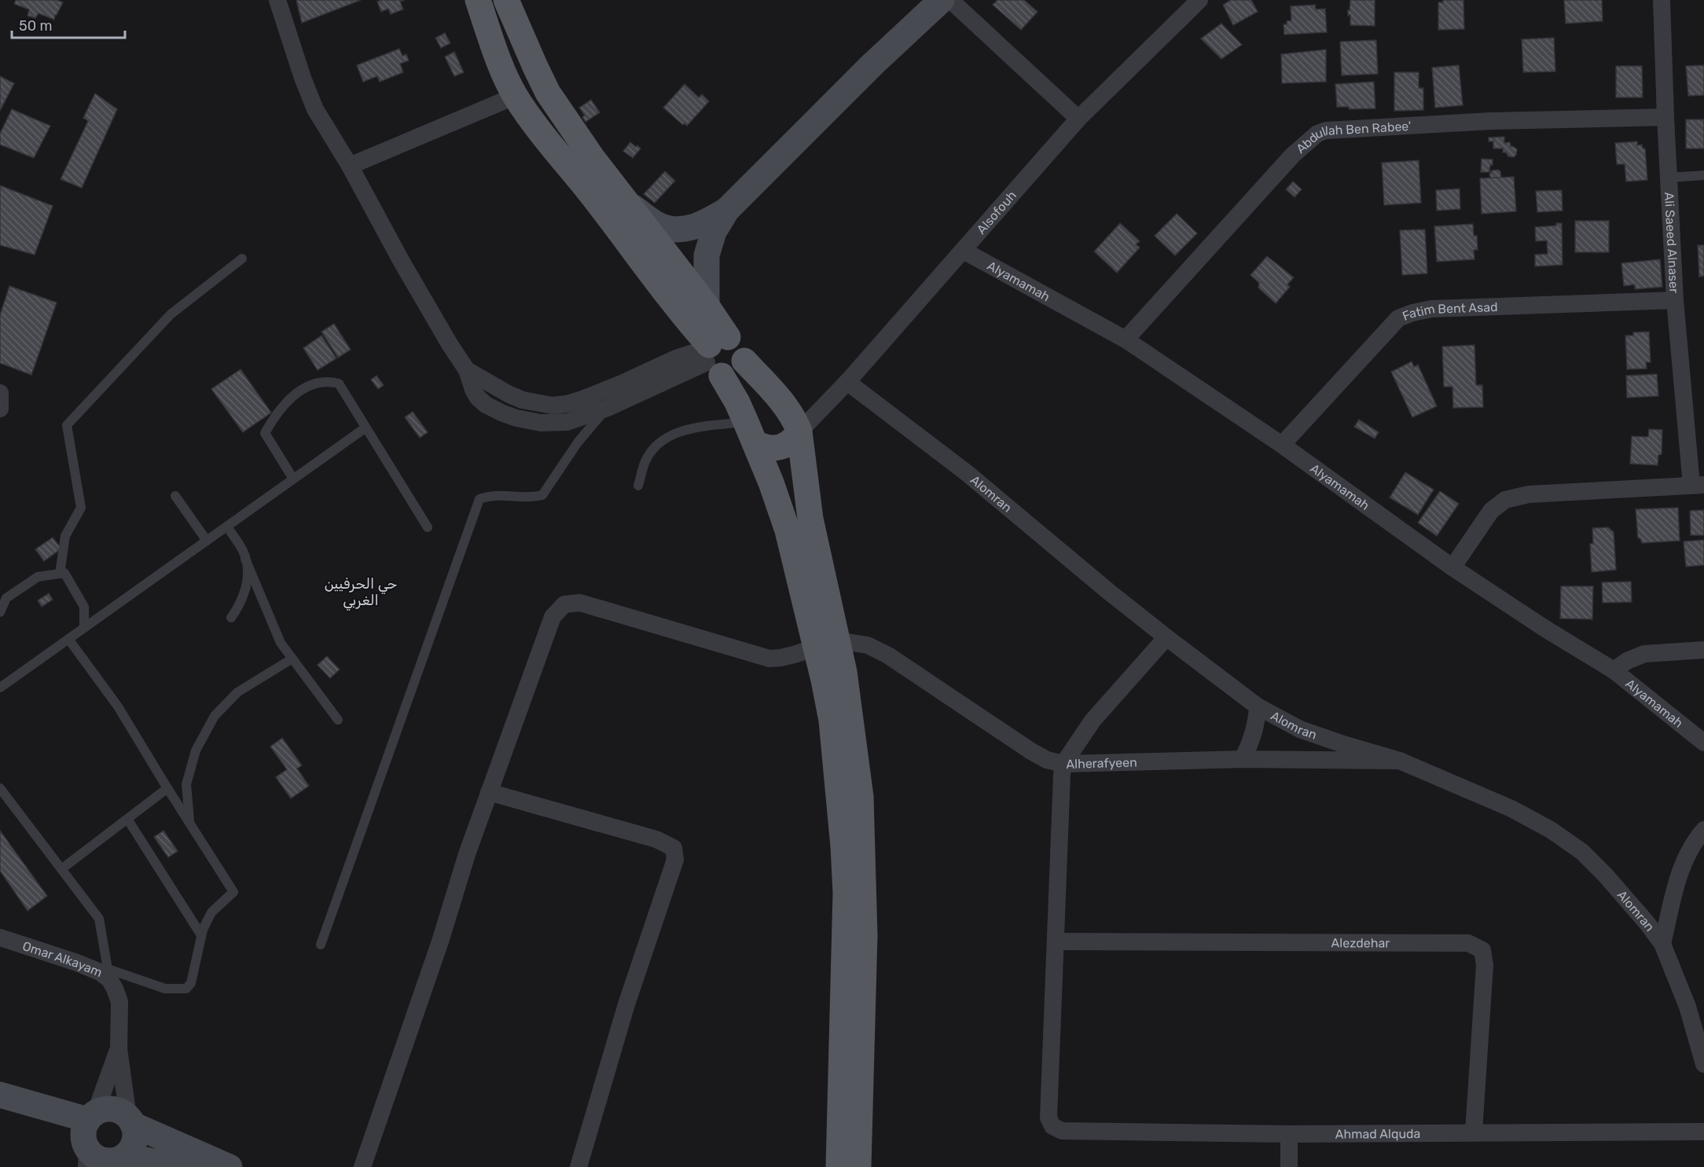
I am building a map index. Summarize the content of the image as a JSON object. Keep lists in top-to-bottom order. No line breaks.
{"streets":{"street":["Abdullah Ben Rabee'","Alsofouh","Ali Saeed Alnaser","Alyamamah","Fatim Bent Asad","Alomran","Alherafyeen","Alezdehar","Omar Alkayam","Ahmad Alquda"]},"crossings":[["Abdullah Ben Rabee'","Ali Saeed Alnaser"],["Abdullah Ben Rabee'","Alyamamah"],["Alsofouh","Alyamamah"],["Alsofouh","Alomran"],["Ali Saeed Alnaser","Fatim Bent Asad"],["Alyamamah","Fatim Bent Asad"],["Alomran","Alherafyeen"],["Alezdehar","Ahmad Alquda"]],"districts":["حي الحرفيين الغربي"],"scale_bar":"50 m"}
